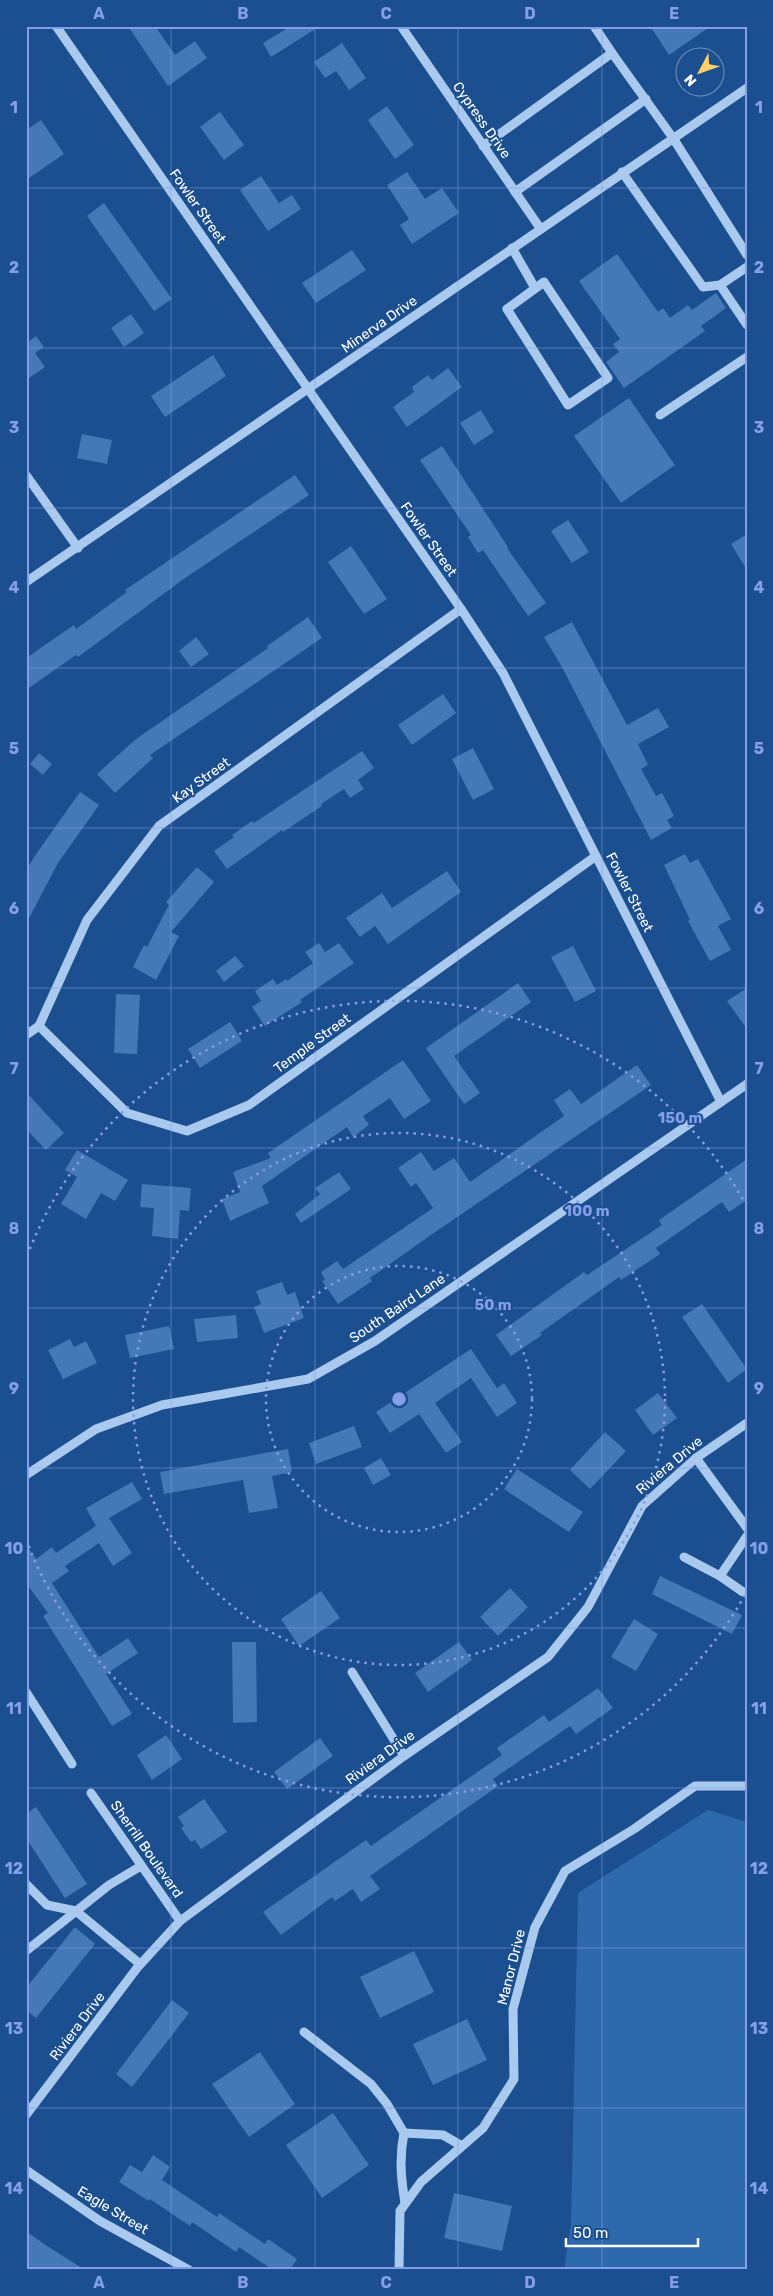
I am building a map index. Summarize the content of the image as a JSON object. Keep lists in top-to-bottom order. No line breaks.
{"streets":{"street":["Cypress Drive","Fowler Street","Minerva Drive","Kay Street","Temple Street","South Baird Lane","Riviera Drive","Sherrill Boulevard","Manor Drive","Eagle Street"]},"crossings":[["Cypress Drive","Minerva Drive"],["Fowler Street","Minerva Drive"],["Fowler Street","Kay Street"],["Fowler Street","Temple Street"],["Fowler Street","South Baird Lane"],["Kay Street","Temple Street"],["Riviera Drive","Sherrill Boulevard"]],"scale_bar":"50 m","north":"bottom left","grid":{"columns":["A","B","C","D","E"],"rows":["1","2","3","4","5","6","7","8","9","10","11","12","13","14"]},"rings":["150 m","100 m","50 m"]}
